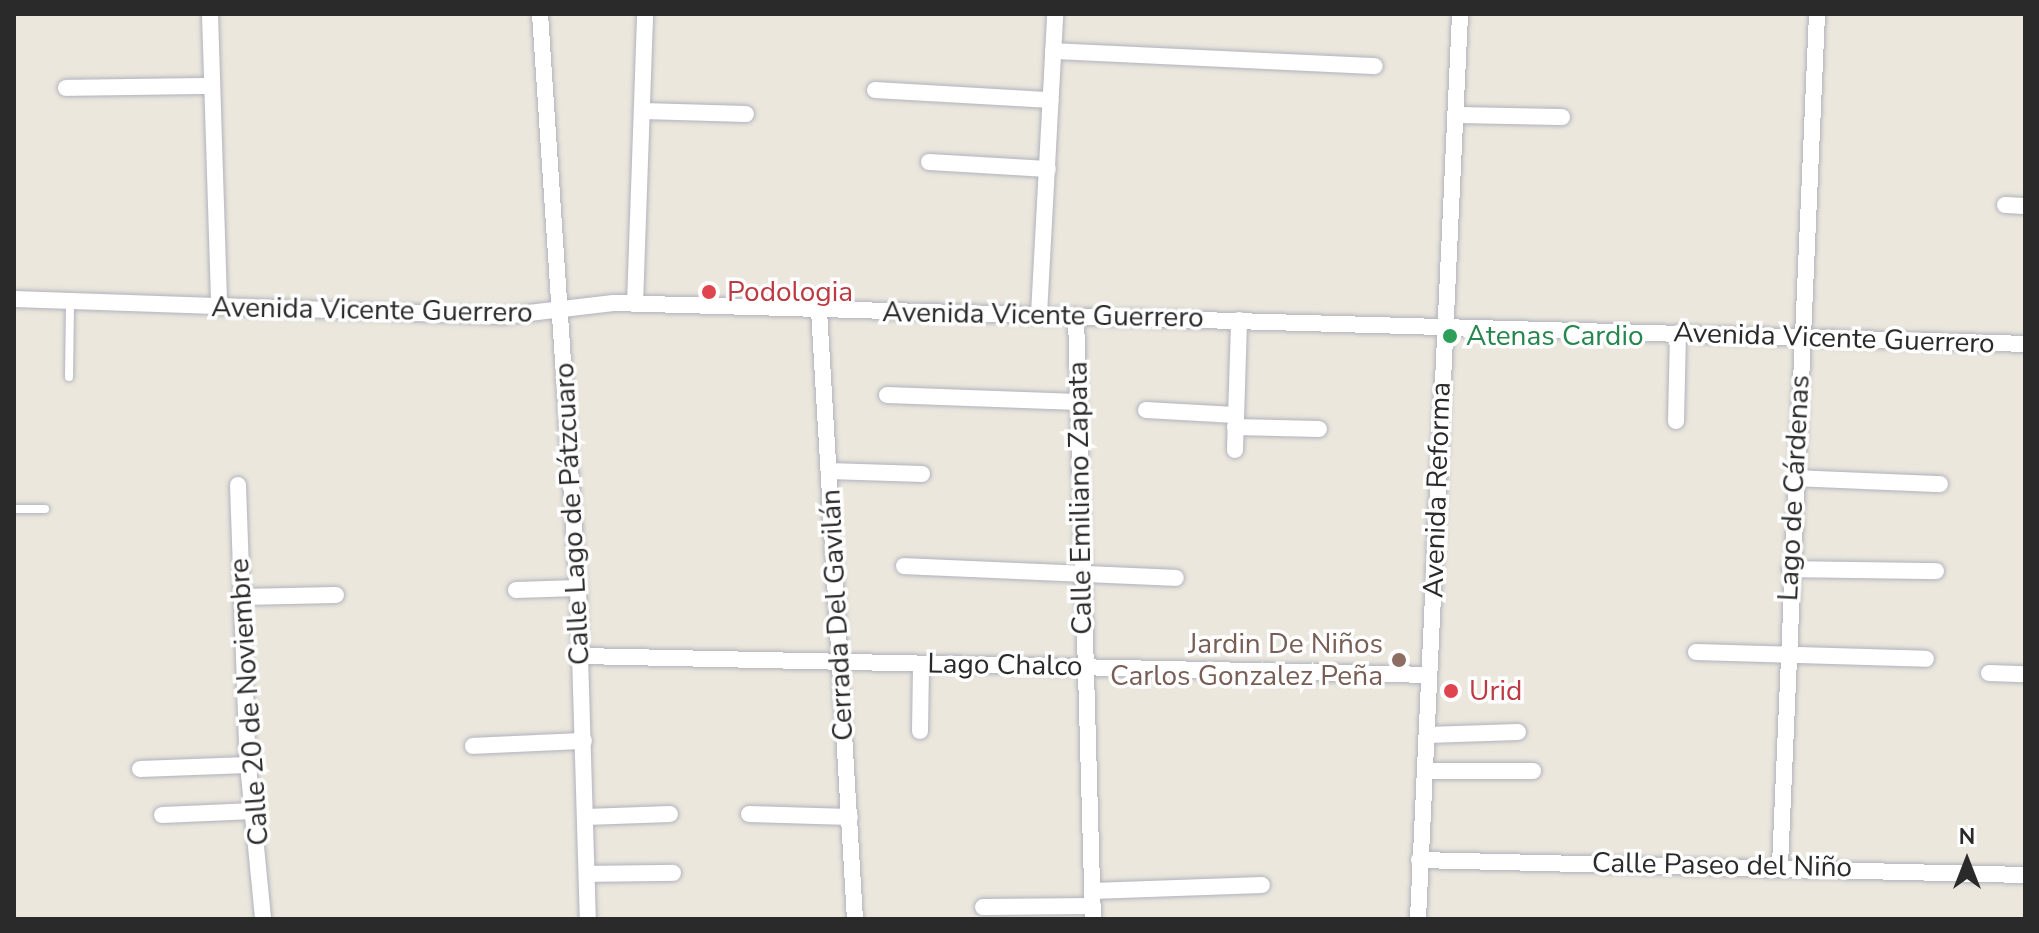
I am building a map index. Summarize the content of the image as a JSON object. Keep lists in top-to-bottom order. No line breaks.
{"streets":{"street":["Avenida Vicente Guerrero","Lago de Cárdenas","Avenida Reforma","Calle Emiliano Zapata","Calle Lago de Pátzcuaro","Cerrada Del Gavilán","Lago Chalco","Calle 20 de Noviembre","Calle Paseo del Niño"]},"crossings":[["Avenida Vicente Guerrero","Lago de Cárdenas"],["Avenida Vicente Guerrero","Avenida Reforma"],["Avenida Vicente Guerrero","Calle Emiliano Zapata"],["Avenida Vicente Guerrero","Calle Lago de Pátzcuaro"],["Avenida Vicente Guerrero","Cerrada Del Gavilán"],["Lago de Cárdenas","Calle Paseo del Niño"],["Avenida Reforma","Lago Chalco"],["Avenida Reforma","Calle Paseo del Niño"],["Calle Emiliano Zapata","Lago Chalco"],["Calle Lago de Pátzcuaro","Lago Chalco"],["Cerrada Del Gavilán","Lago Chalco"]],"places":["Podologia","Atenas Cardio","Jardin De Niños Carlos Gonzalez Peña","Urid"],"north":"top"}
